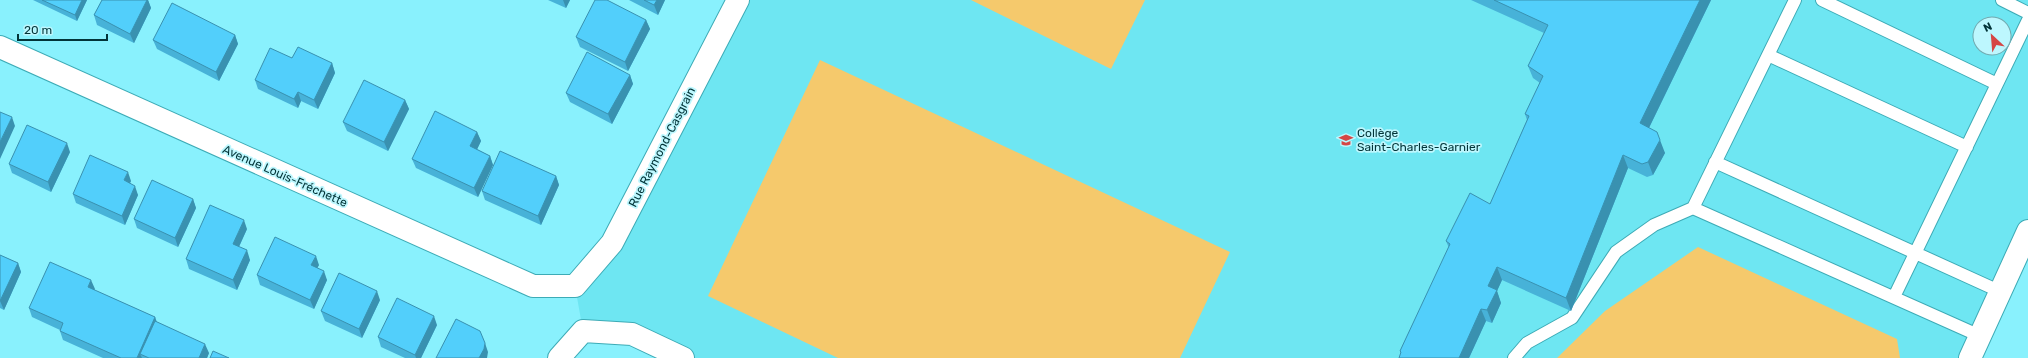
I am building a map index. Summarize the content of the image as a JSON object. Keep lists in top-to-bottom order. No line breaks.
{"streets":{"street":["Rue Raymond-Casgrain","Avenue Louis-Fréchette"]},"crossings":[["Rue Raymond-Casgrain","Avenue Louis-Fréchette"]],"places":{"school or university":["Collège Saint-Charles-Garnier"]},"scale_bar":"20 m","north":"top left"}
